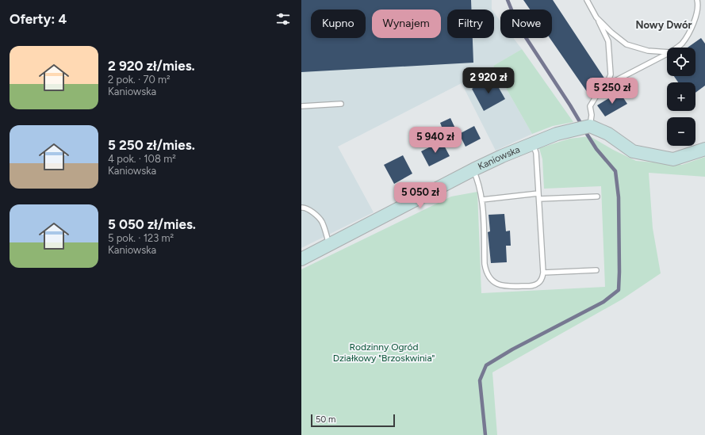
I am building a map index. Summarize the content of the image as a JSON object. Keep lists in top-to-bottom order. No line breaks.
{"streets":{"street":["Kaniowska"]},"districts":["Nowy Dwór"],"parks":["Rodzinny Ogród Działkowy \"Brzoskwinia\""],"scale_bar":"50 m","page":{"heading":"Oferty: 4","chip":["Kupno","Wynajem","Filtry","Nowe"],"list":[{"name":"2 920 zł/mies.","note":"2 pok. · 70 m² · Kaniowska"},{"name":"5 250 zł/mies.","note":"4 pok. · 108 m² · Kaniowska"},{"name":"5 050 zł/mies.","note":"5 pok. · 123 m² · Kaniowska"}],"map_buttons":["+","−"],"price":["2 920 zł","5 250 zł","5 940 zł","5 050 zł"],"scale":"50 m"}}
